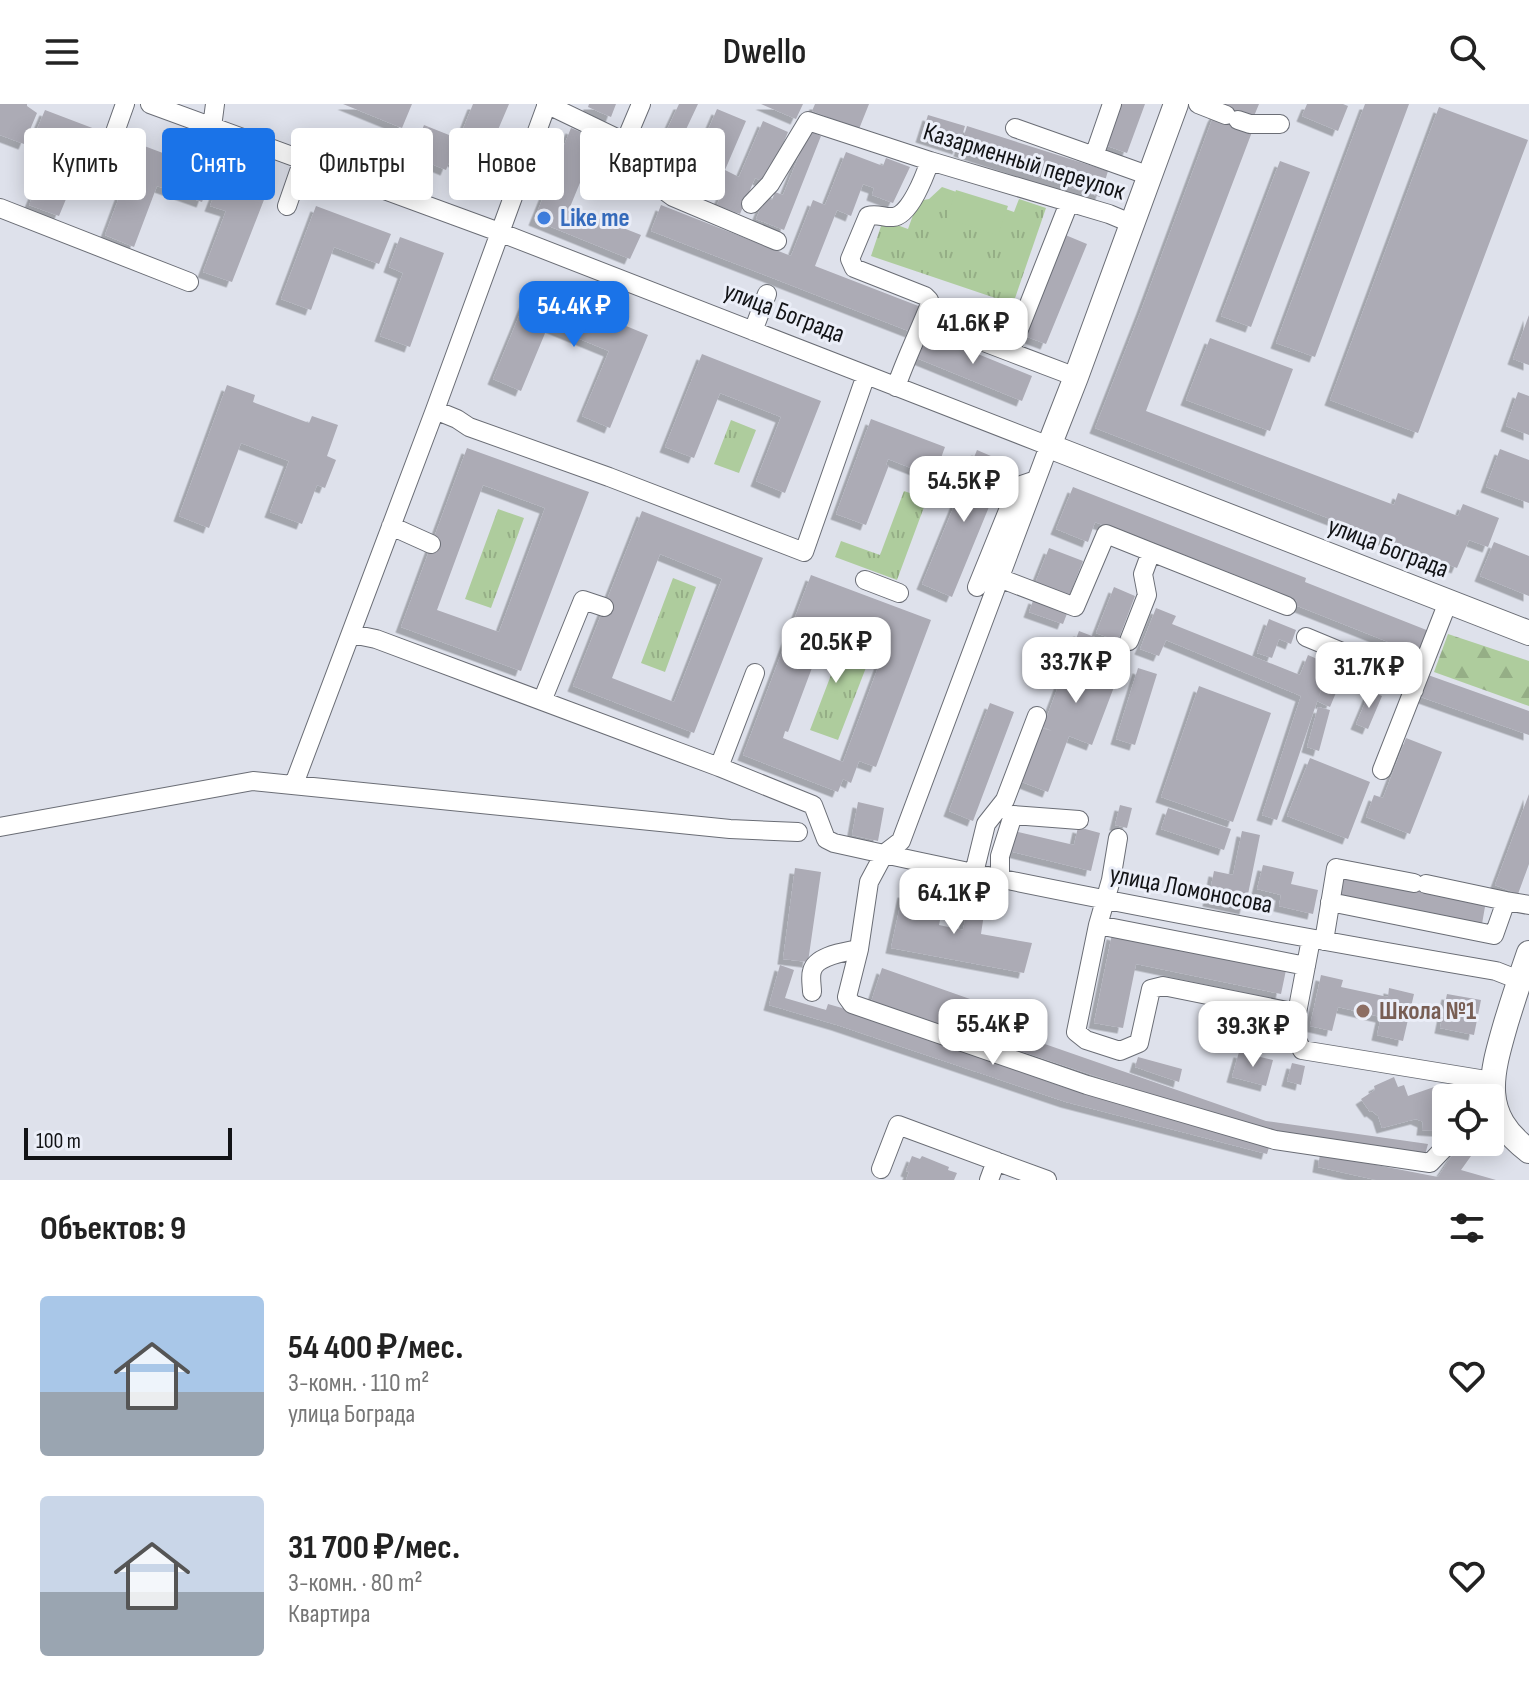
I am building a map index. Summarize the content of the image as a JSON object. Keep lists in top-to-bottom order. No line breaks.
{"streets":{"main road":["улица Бограда"],"street":["Казарменный переулок","улица Ломоносова"]},"places":["Like me","Школа №1"],"scale_bar":"100 m","page":{"header":"Dwello","chip":["Купить","Снять","Фильтры","Новое","Квартира"],"price":["54.4K ₽","41.6K ₽","54.5K ₽","20.5K ₽","33.7K ₽","31.7K ₽","64.1K ₽","55.4K ₽","39.3K ₽"],"scale":"100 m","heading":"Объектов: 9","list":[{"name":"54 400 ₽/мес.","note":"3-комн. · 110 m² · улица Бограда"},{"name":"31 700 ₽/мес.","note":"3-комн. · 80 m² · Квартира"}]}}
